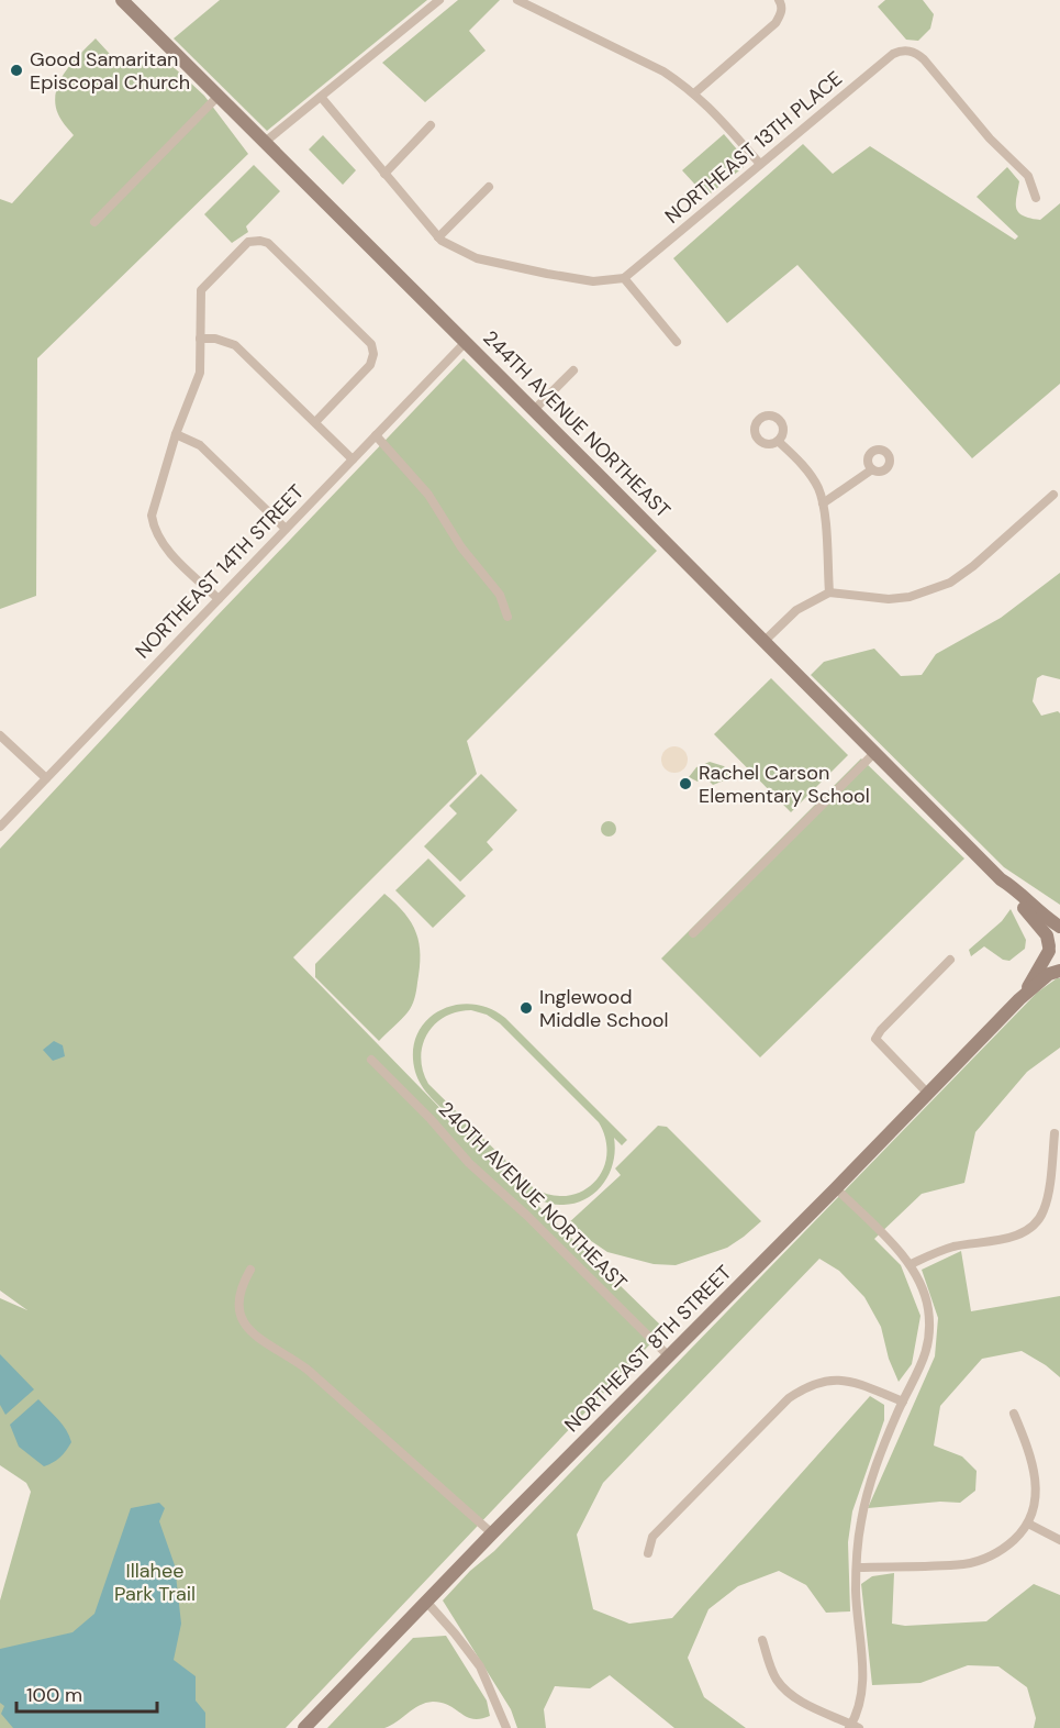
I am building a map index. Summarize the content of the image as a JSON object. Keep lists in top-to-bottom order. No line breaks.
{"streets":{"street":["NORTHEAST 13TH PLACE","244TH AVENUE NORTHEAST","NORTHEAST 14TH STREET","240TH AVENUE NORTHEAST","NORTHEAST 8TH STREET"]},"crossings":[["244TH AVENUE NORTHEAST","NORTHEAST 14TH STREET"],["244TH AVENUE NORTHEAST","NORTHEAST 8TH STREET"],["240TH AVENUE NORTHEAST","NORTHEAST 8TH STREET"]],"parks":["Illahee Park Trail"],"places":["Good Samaritan Episcopal Church","Rachel Carson Elementary School","Inglewood Middle School"],"scale_bar":"100 m"}
